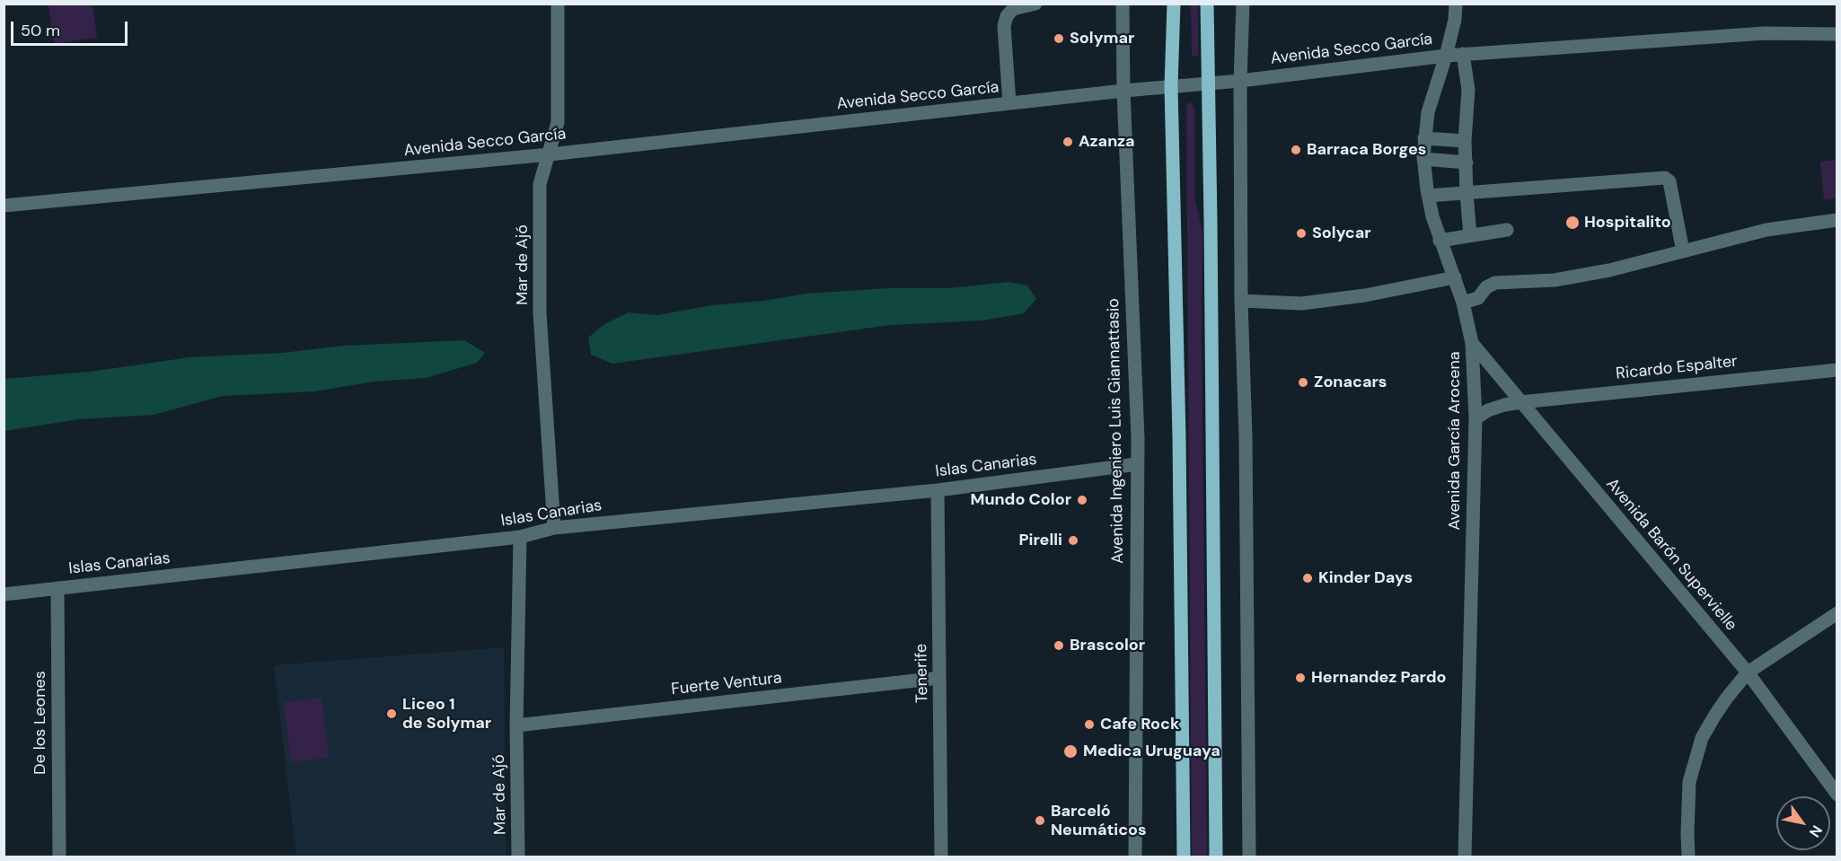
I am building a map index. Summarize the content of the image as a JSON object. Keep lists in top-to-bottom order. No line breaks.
{"streets":{"street":["Avenida Secco García","Mar de Ajó","Ricardo Espalter","Avenida Ingeniero Luis Giannattasio","Avenida García Arocena","Islas Canarias","Avenida Barón Supervielle","Tenerife","Fuerte Ventura","De los Leones"]},"crossings":[["Avenida Secco García","Mar de Ajó"],["Avenida Secco García","Avenida Ingeniero Luis Giannattasio"],["Avenida Secco García","Avenida García Arocena"],["Mar de Ajó","Islas Canarias"],["Mar de Ajó","Fuerte Ventura"],["Ricardo Espalter","Avenida García Arocena"],["Ricardo Espalter","Avenida Barón Supervielle"],["Avenida Ingeniero Luis Giannattasio","Islas Canarias"],["Avenida García Arocena","Avenida Barón Supervielle"],["Islas Canarias","Tenerife"],["Islas Canarias","De los Leones"],["Tenerife","Fuerte Ventura"]],"places":["Solymar","Azanza","Barraca Borges","Hospitalito","Solycar","Zonacars","Mundo Color","Pirelli","Kinder Days","Brascolor","Hernandez Pardo","Liceo 1 de Solymar","Cafe Rock","Medica Uruguaya","Barceló Neumáticos"],"scale_bar":"50 m","north":"bottom right"}
